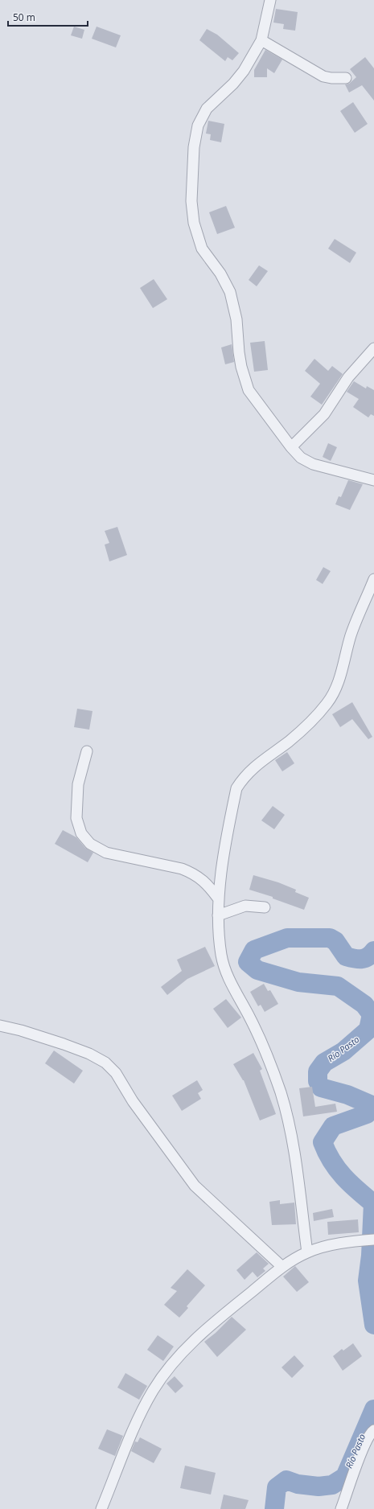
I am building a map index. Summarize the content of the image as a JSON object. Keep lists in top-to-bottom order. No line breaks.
{"water":["Río Pasto"],"scale_bar":"50 m"}
